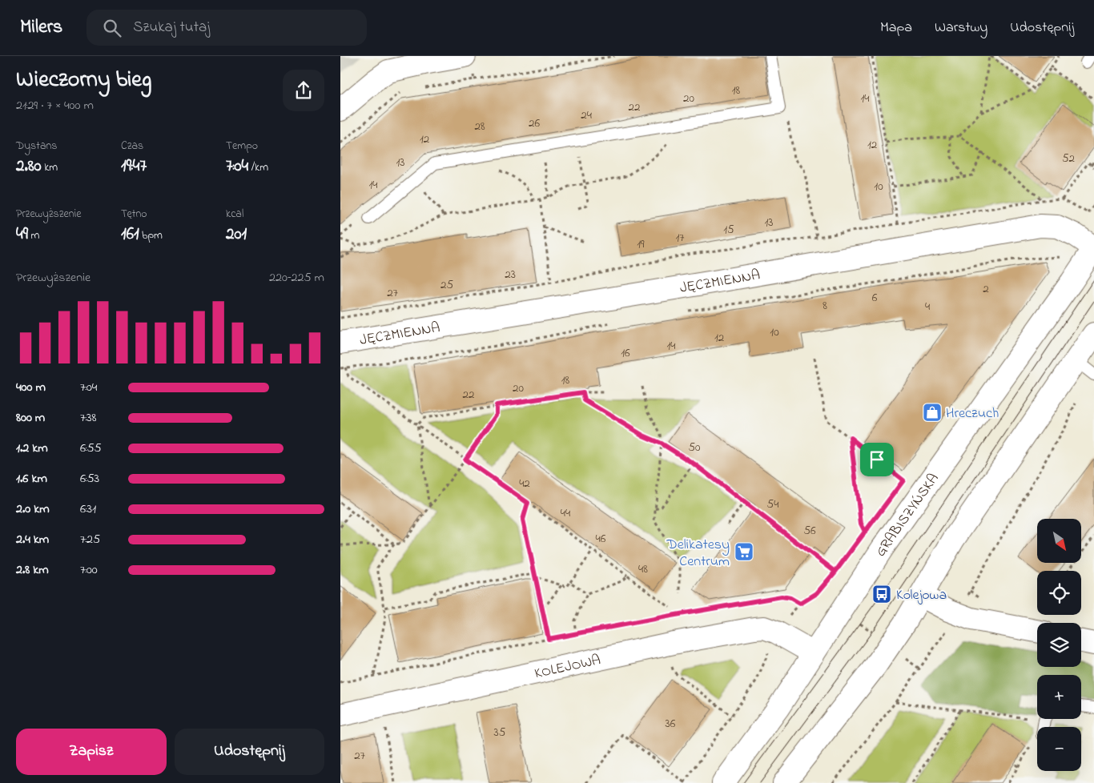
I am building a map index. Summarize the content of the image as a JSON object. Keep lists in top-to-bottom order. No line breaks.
{"streets":{"street":["JĘCZMIENNA","GRABISZYŃSKA","KOLEJOWA"]},"crossings":[["JĘCZMIENNA","GRABISZYŃSKA"],["GRABISZYŃSKA","KOLEJOWA"]],"places":{"shop":["Hreczuch"],"supermarket":["Delikatesy Centrum"],"bus stop":["Kolejowa"]},"house_numbers":["18","20","14","22","24","26","28","12","12","52","13","14","10","13","15","17","19","23","25","2","27","6","8","4","10","12","14","16","18","20","22","50","42","54","44","56","46","48","36","35","27"],"north":"bottom right","page":{"header":"Milers","search":"Szukaj tutaj","nav":["Mapa","Warstwy","Udostępnij"],"heading":["Wieczorny bieg","21:29 · 7 × 400 m"],"stats":[["Dystans","2.80 km"],["Czas","19:47"],["Tempo","7:04 /km"],["Przewyższenie","49 m"],["Tętno","161 bpm"],["kcal","201"]],"chart":["Przewyższenie","220–225 m"],"list":[{"name":"400 m","note":"7:04"},{"name":"800 m","note":"7:38"},{"name":"1.2 km","note":"6:55"},{"name":"1.6 km","note":"6:53"},{"name":"2.0 km","note":"6:31"},{"name":"2.4 km","note":"7:25"},{"name":"2.8 km","note":"7:00"}],"map_buttons":["+","−"],"buttons":["Zapisz","Udostępnij"]}}
